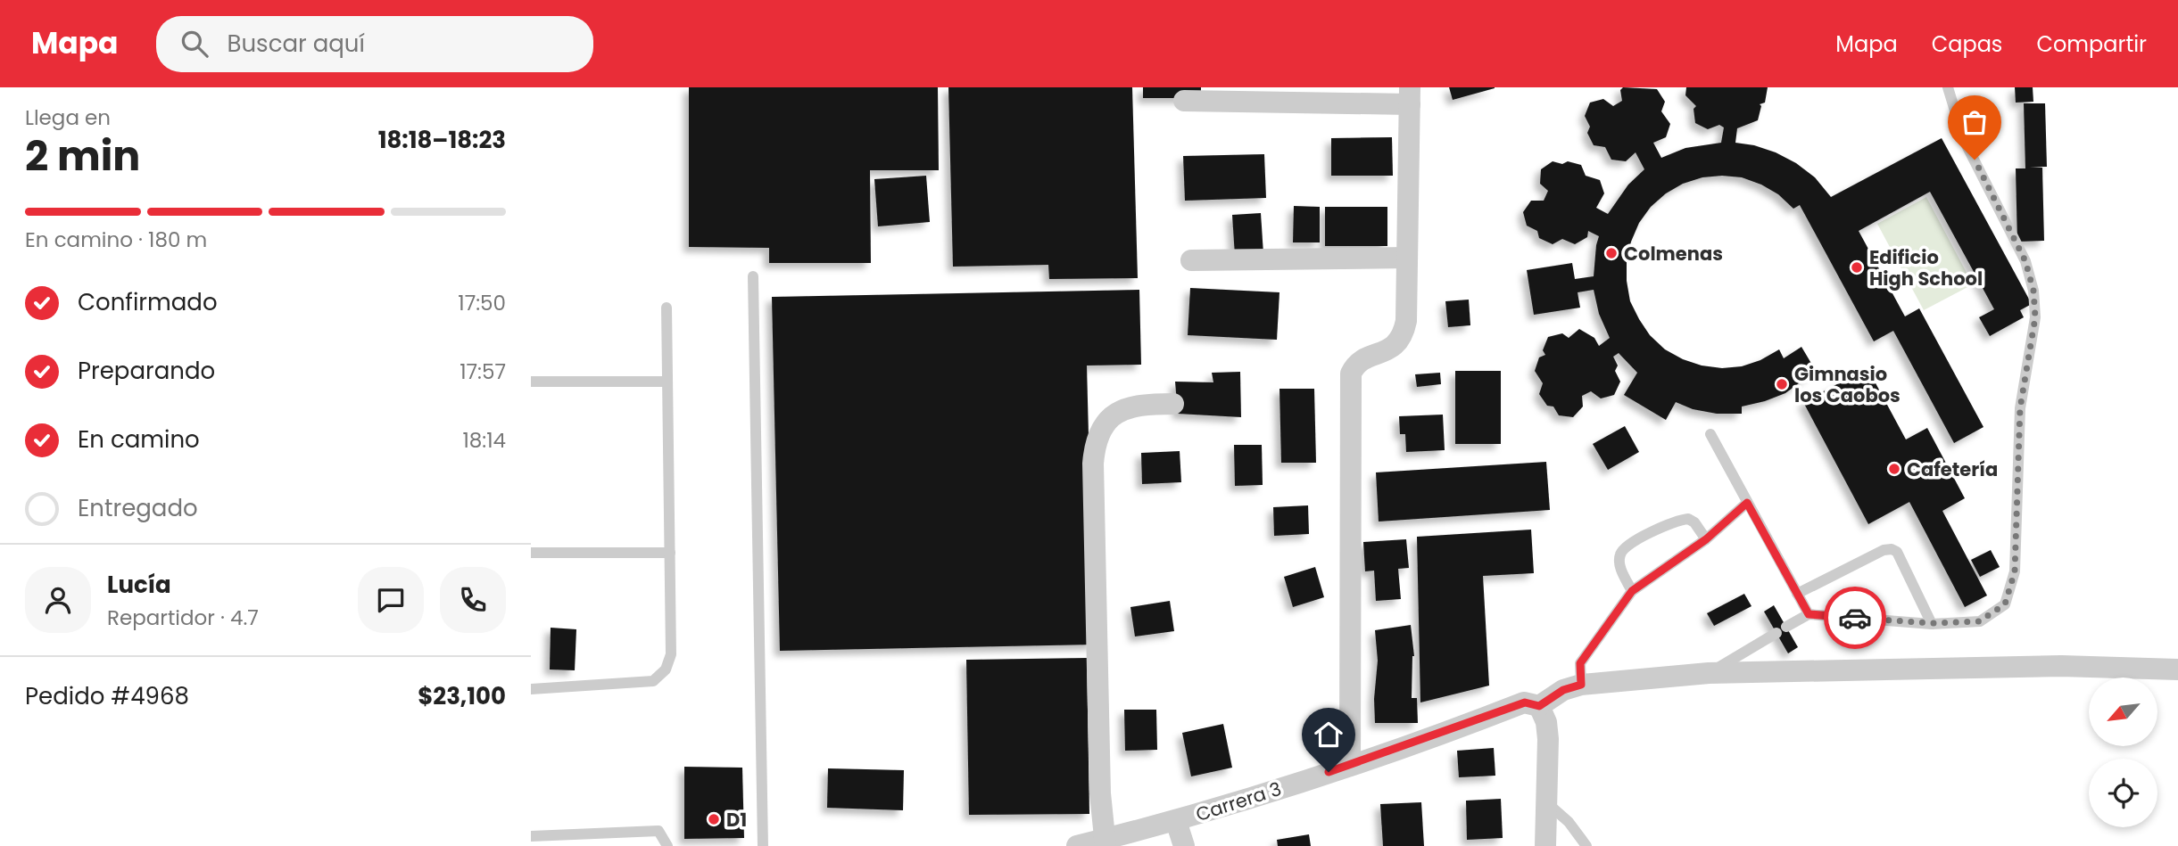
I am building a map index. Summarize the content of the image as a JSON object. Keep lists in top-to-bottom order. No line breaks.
{"streets":{"street":["Carrera 3"]},"places":["Colmenas","Edificio High School","Gimnasio los Caobos","Cafetería","D1"],"north":"bottom left","page":{"header":"Mapa","search":"Buscar aquí","nav":["Mapa","Capas","Compartir"],"heading":["2 min","Llega en","18:18–18:23"],"panel":["Lucía","Repartidor · 4.7","Pedido #4968","$23,100"],"bar":"En camino · 180 m","list":[["Confirmado","17:50"],["Preparando","17:57"],["En camino","18:14"],"Entregado"]}}
